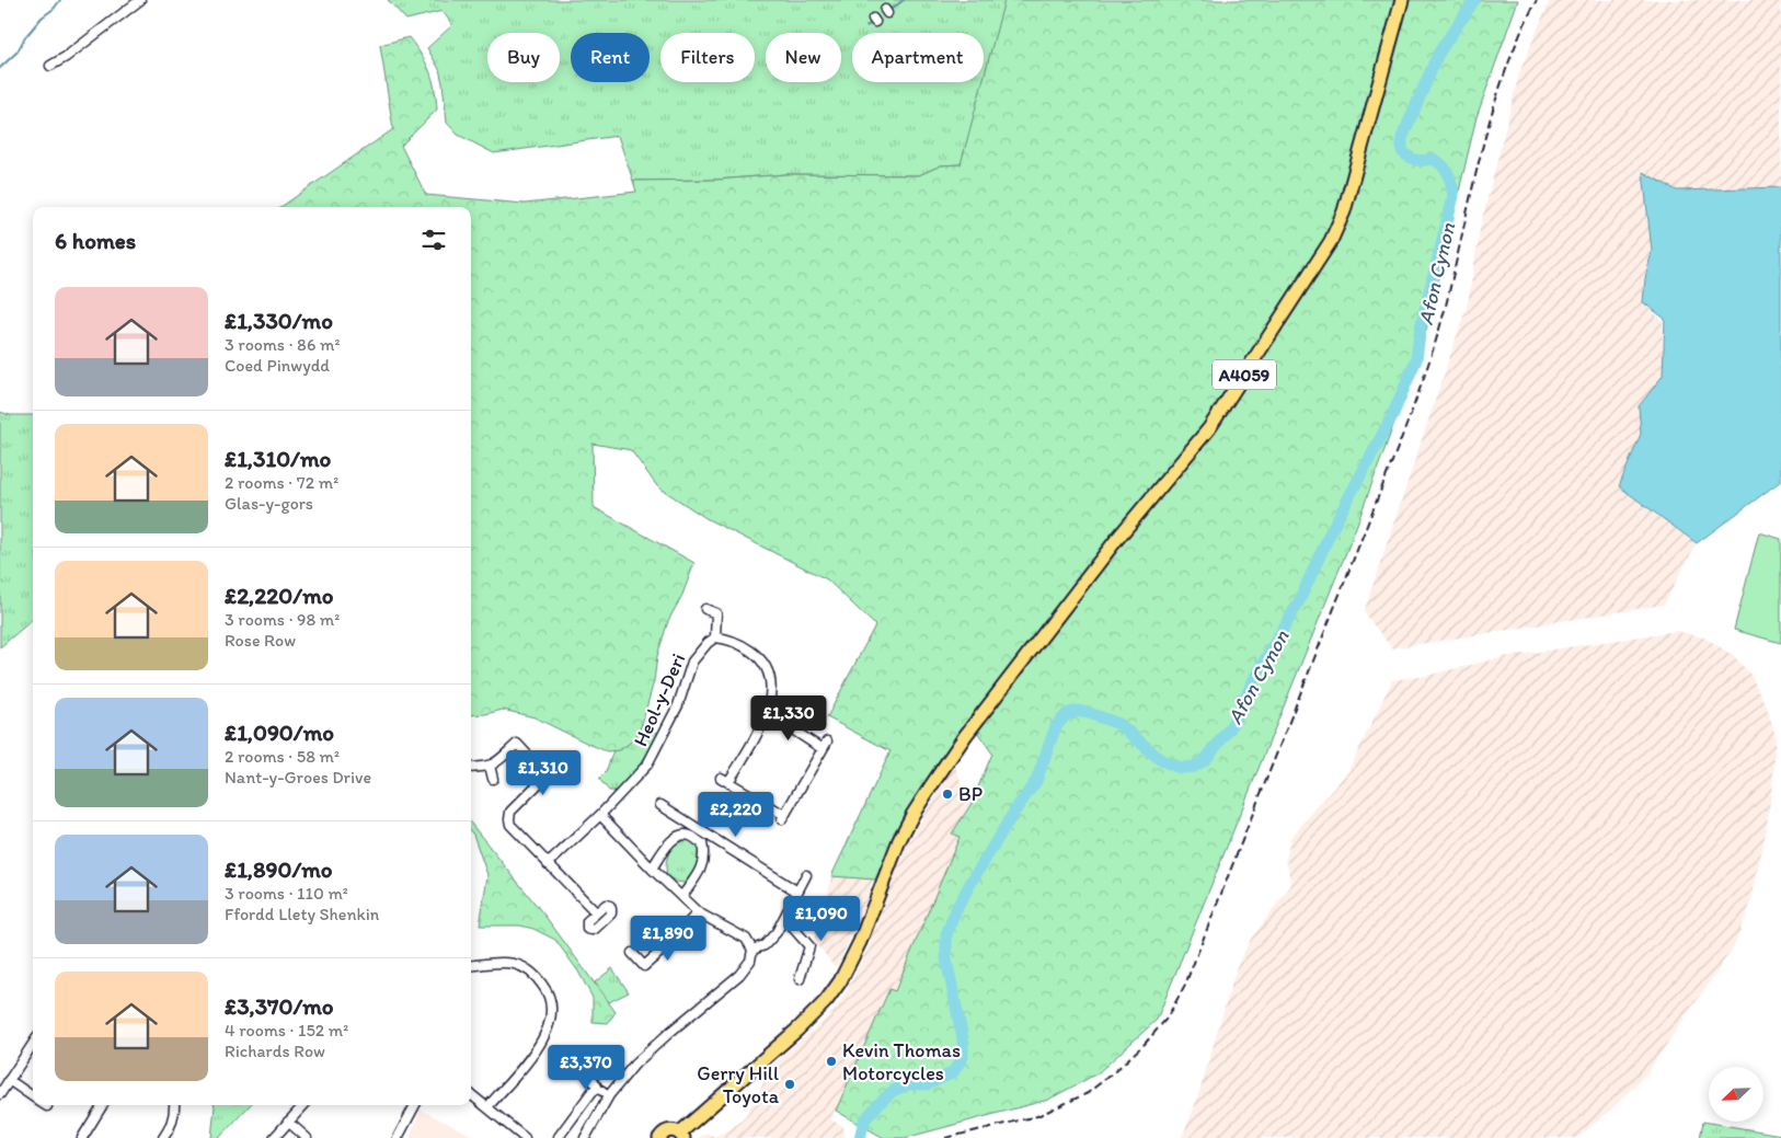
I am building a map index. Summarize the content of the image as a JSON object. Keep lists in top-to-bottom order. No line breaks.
{"streets":{"main road":["A4059"],"street":["Heol-y-Deri"]},"water":["Afon Cynon"],"places":["BP","Kevin Thomas Motorcycles","Gerry Hill Toyota"],"north":"bottom left","page":{"chip":["Buy","Rent","Filters","New","Apartment"],"heading":"6 homes","list":[{"name":"£1,330/mo","note":"3 rooms · 86 m² · Coed Pinwydd"},{"name":"£1,310/mo","note":"2 rooms · 72 m² · Glas-y-gors"},{"name":"£2,220/mo","note":"3 rooms · 98 m² · Rose Row"},{"name":"£1,090/mo","note":"2 rooms · 58 m² · Nant-y-Groes Drive"},{"name":"£1,890/mo","note":"3 rooms · 110 m² · Ffordd Llety Shenkin"},{"name":"£3,370/mo","note":"4 rooms · 152 m² · Richards Row"}],"price":["£1,330","£1,310","£2,220","£1,090","£1,890","£3,370"]}}
